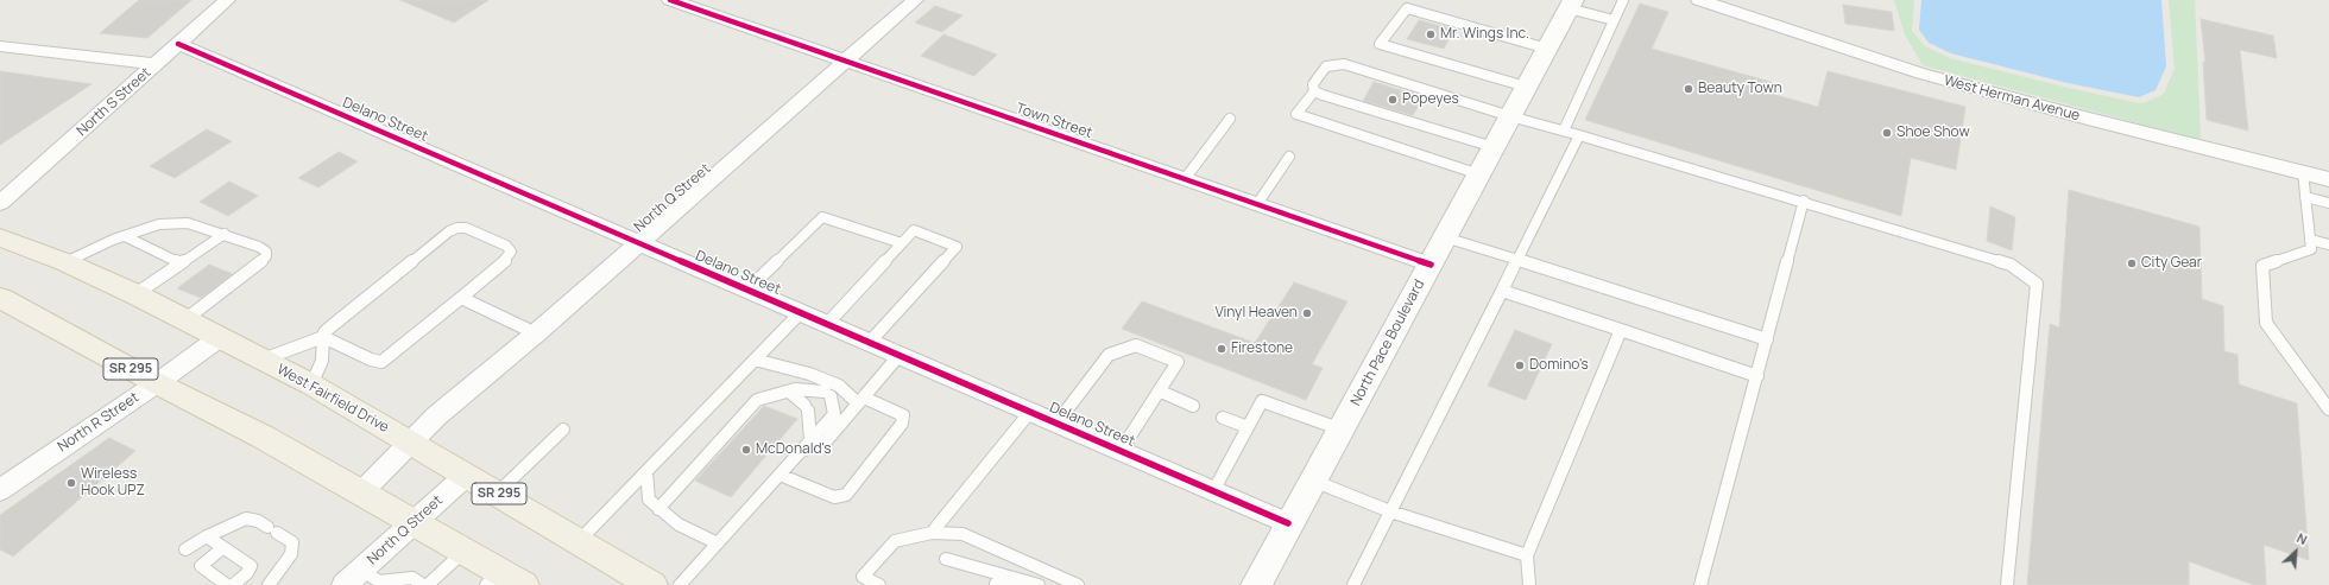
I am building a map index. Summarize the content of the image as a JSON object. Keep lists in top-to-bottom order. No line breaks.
{"streets":{"main road":["North Pace Boulevard","SR 295","West Fairfield Drive"],"street":["West Herman Avenue","North S Street","Delano Street","Town Street","North Q Street","North R Street"]},"crossings":[["North S Street","Delano Street"],["Delano Street","North Q Street"],["Delano Street","North Pace Boulevard"],["Town Street","North Q Street"],["Town Street","North Pace Boulevard"],["North Q Street","SR 295"],["North Q Street","West Fairfield Drive"],["SR 295","North R Street"],["West Fairfield Drive","North R Street"]],"places":["Mr. Wings Inc.","Beauty Town","Popeyes","Shoe Show","City Gear","Vinyl Heaven","Firestone","Domino's","McDonald's","Wireless Hook UPZ"],"north":"top right"}
